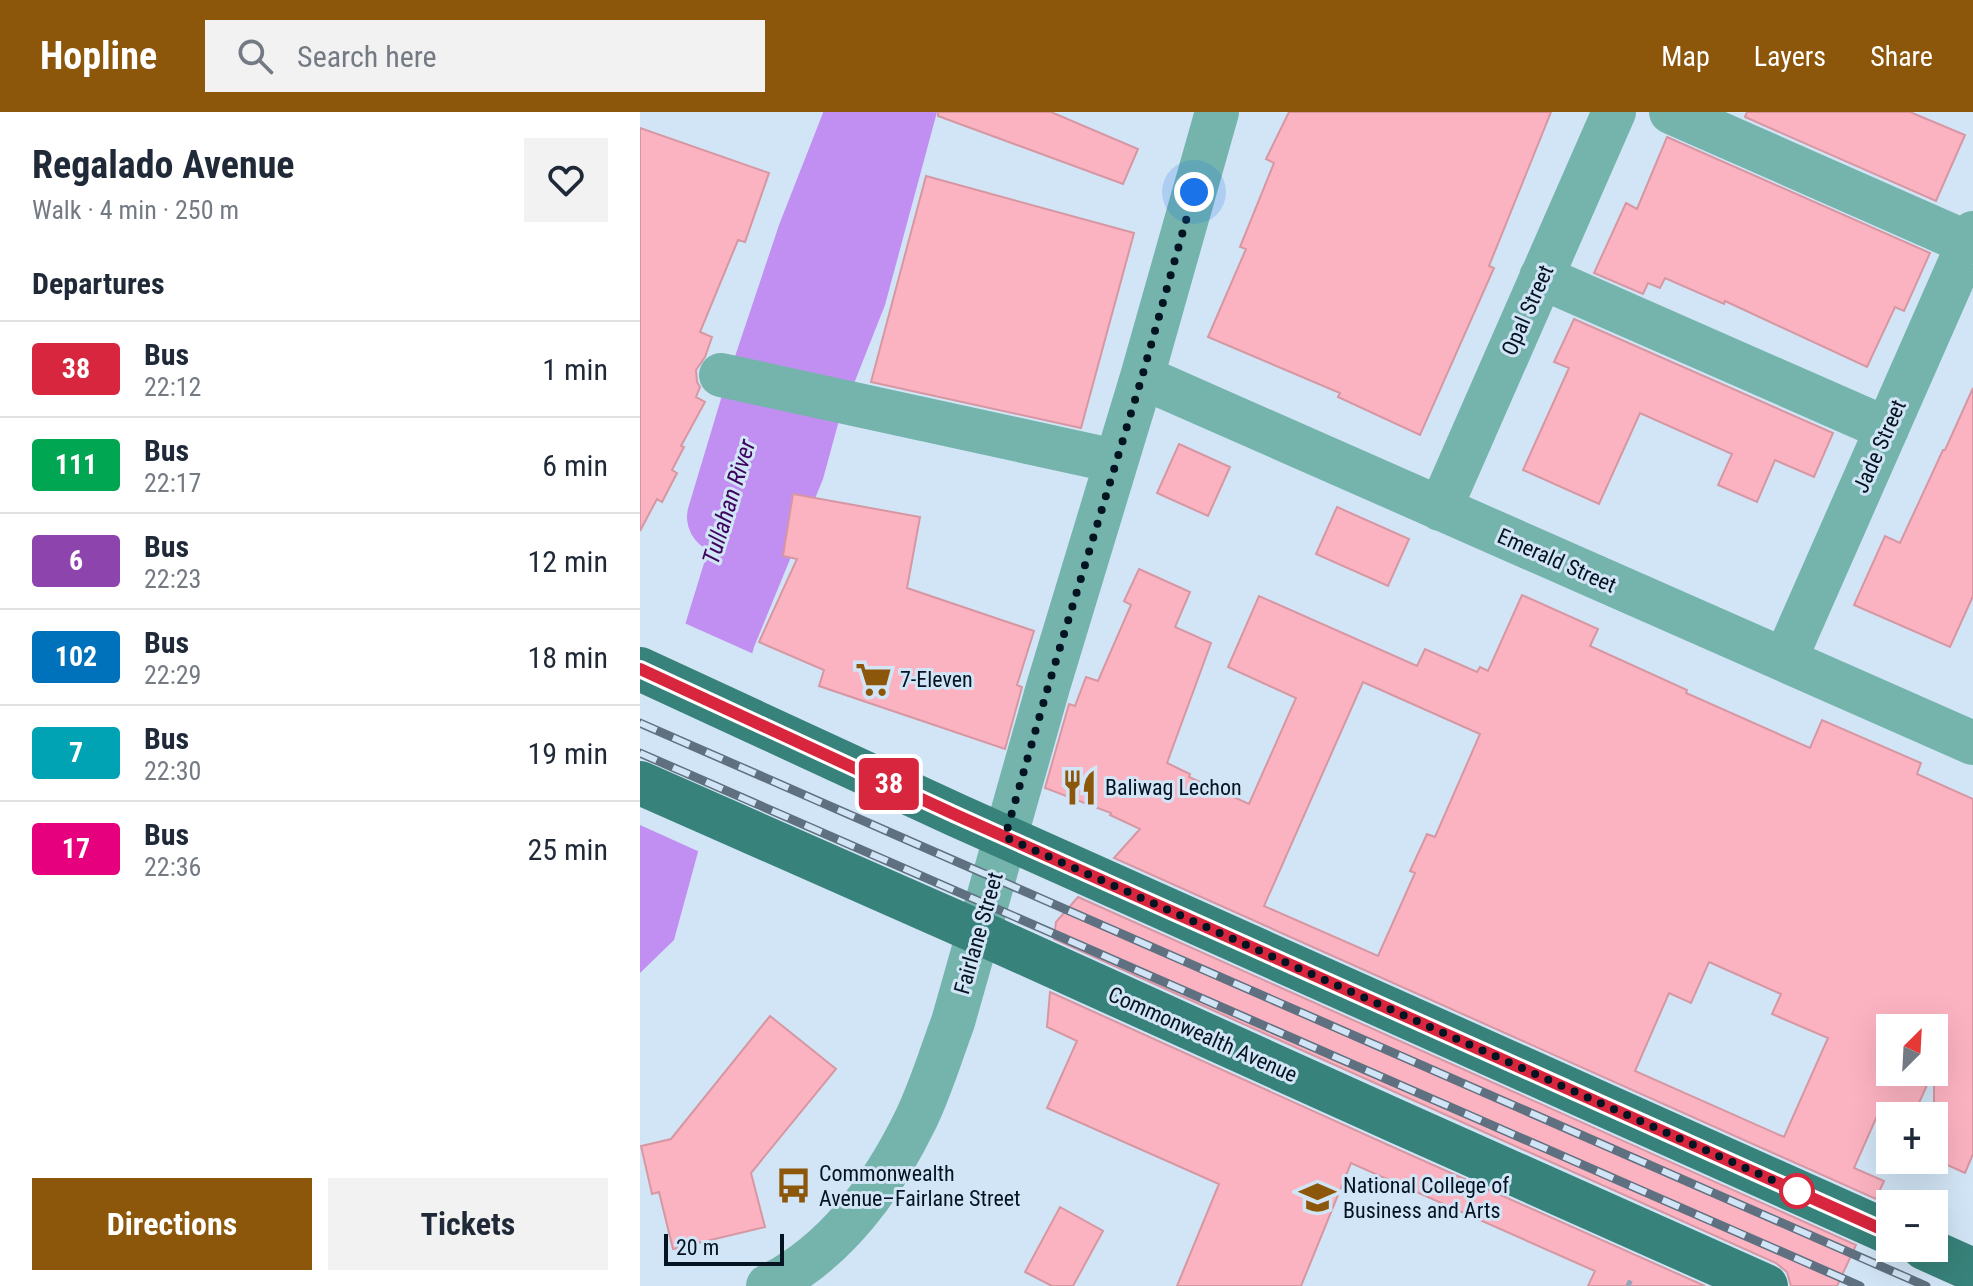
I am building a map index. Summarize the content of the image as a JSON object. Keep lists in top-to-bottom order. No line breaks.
{"streets":{"main road":["Commonwealth Avenue"],"street":["Opal Street","Jade Street","Emerald Street","Fairlane Street"]},"crossings":[["Opal Street","Emerald Street"],["Jade Street","Emerald Street"],["Emerald Street","Fairlane Street"],["Fairlane Street","Commonwealth Avenue"]],"water":["Tullahan River"],"places":{"supermarket":["7-Eleven"],"restaurant":["Baliwag Lechon"],"bus stop":["Commonwealth Avenue–Fairlane Street"],"school or university":["National College of Business and Arts"]},"lines":["bus line 38"],"scale_bar":"20 m","north":"top right","page":{"header":"Hopline","search":"Search here","nav":["Map","Layers","Share"],"heading":[["Regalado Avenue","Walk · 4 min · 250 m"],"Departures"],"on_map":"38","list":[{"mark":"38","name":"Bus","note":"22:12","value":"1 min"},{"mark":"111","name":"Bus","note":"22:17","value":"6 min"},{"mark":"6","name":"Bus","note":"22:23","value":"12 min"},{"mark":"102","name":"Bus","note":"22:29","value":"18 min"},{"mark":"7","name":"Bus","note":"22:30","value":"19 min"},{"mark":"17","name":"Bus","note":"22:36","value":"25 min"}],"map_buttons":["+","−"],"buttons":["Directions","Tickets"],"scale":"20 m"}}
